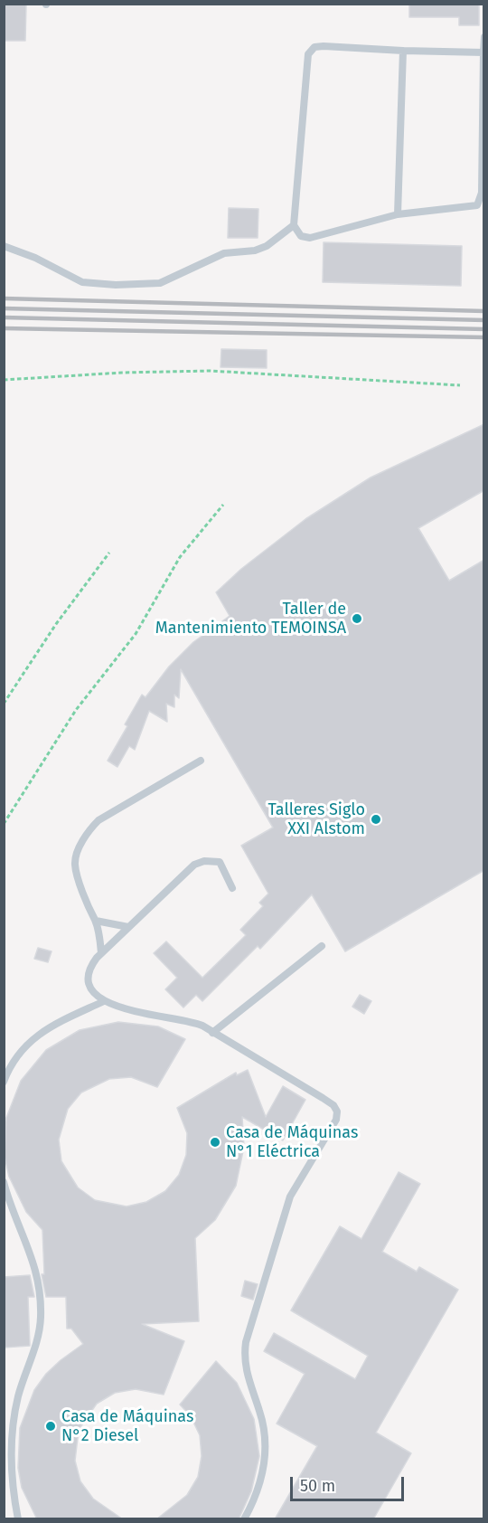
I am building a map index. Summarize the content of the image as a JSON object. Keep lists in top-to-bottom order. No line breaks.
{"places":["Taller de Mantenimiento TEMOINSA","Talleres Siglo XXI Alstom","Casa de Máquinas N°1 Eléctrica","Casa de Máquinas N°2 Diesel"],"scale_bar":"50 m"}
